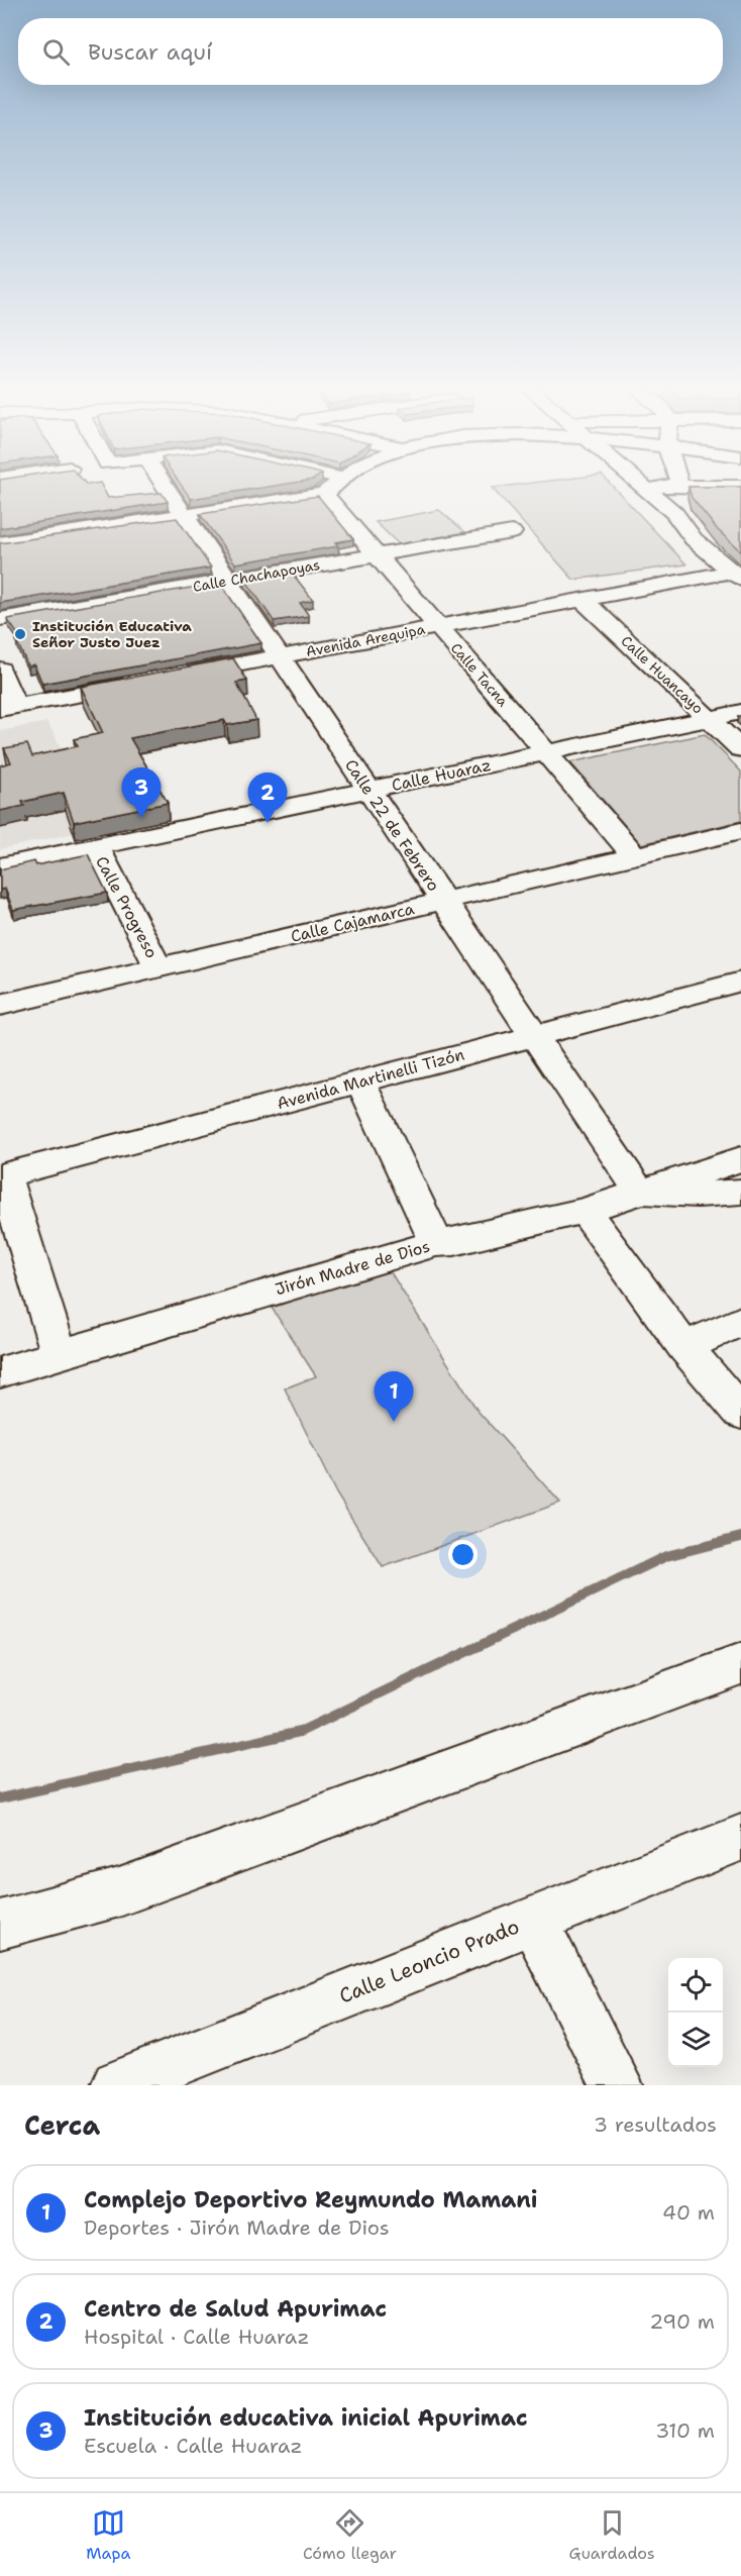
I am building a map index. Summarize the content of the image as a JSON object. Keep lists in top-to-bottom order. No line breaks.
{"streets":{"street":["Calle Chachapoyas","Avenida Arequipa","Calle Tacna","Calle Huancayo","Calle Huaraz","Calle 22 de Febrero","Calle Progreso","Calle Cajamarca","Avenida Martinelli Tizón","Jirón Madre de Dios","Calle Leoncio Prado"]},"crossings":[["Calle Chachapoyas","Calle Tacna"],["Calle Chachapoyas","Calle 22 de Febrero"],["Avenida Arequipa","Calle Tacna"],["Avenida Arequipa","Calle Huancayo"],["Avenida Arequipa","Calle 22 de Febrero"],["Calle Tacna","Calle Huaraz"],["Calle Tacna","Calle Cajamarca"],["Calle Huancayo","Calle Huaraz"],["Calle Huaraz","Calle 22 de Febrero"],["Calle Huaraz","Calle Progreso"],["Calle 22 de Febrero","Calle Cajamarca"],["Calle 22 de Febrero","Avenida Martinelli Tizón"],["Calle 22 de Febrero","Jirón Madre de Dios"],["Calle Progreso","Calle Cajamarca"]],"places":["Institución Educativa Señor Justo Juez"],"page":{"search":"Buscar aquí","pins":["3","2","1"],"heading":["Cerca","3 resultados"],"list":[{"mark":"1","name":"Complejo Deportivo Reymundo Mamani","note":"Deportes · Jirón Madre de Dios","value":"40 m"},{"mark":"2","name":"Centro de Salud Apurimac","note":"Hospital · Calle Huaraz","value":"290 m"},{"mark":"3","name":"Institución educativa inicial Apurimac","note":"Escuela · Calle Huaraz","value":"310 m"}],"nav":["Mapa","Cómo llegar","Guardados"]}}
